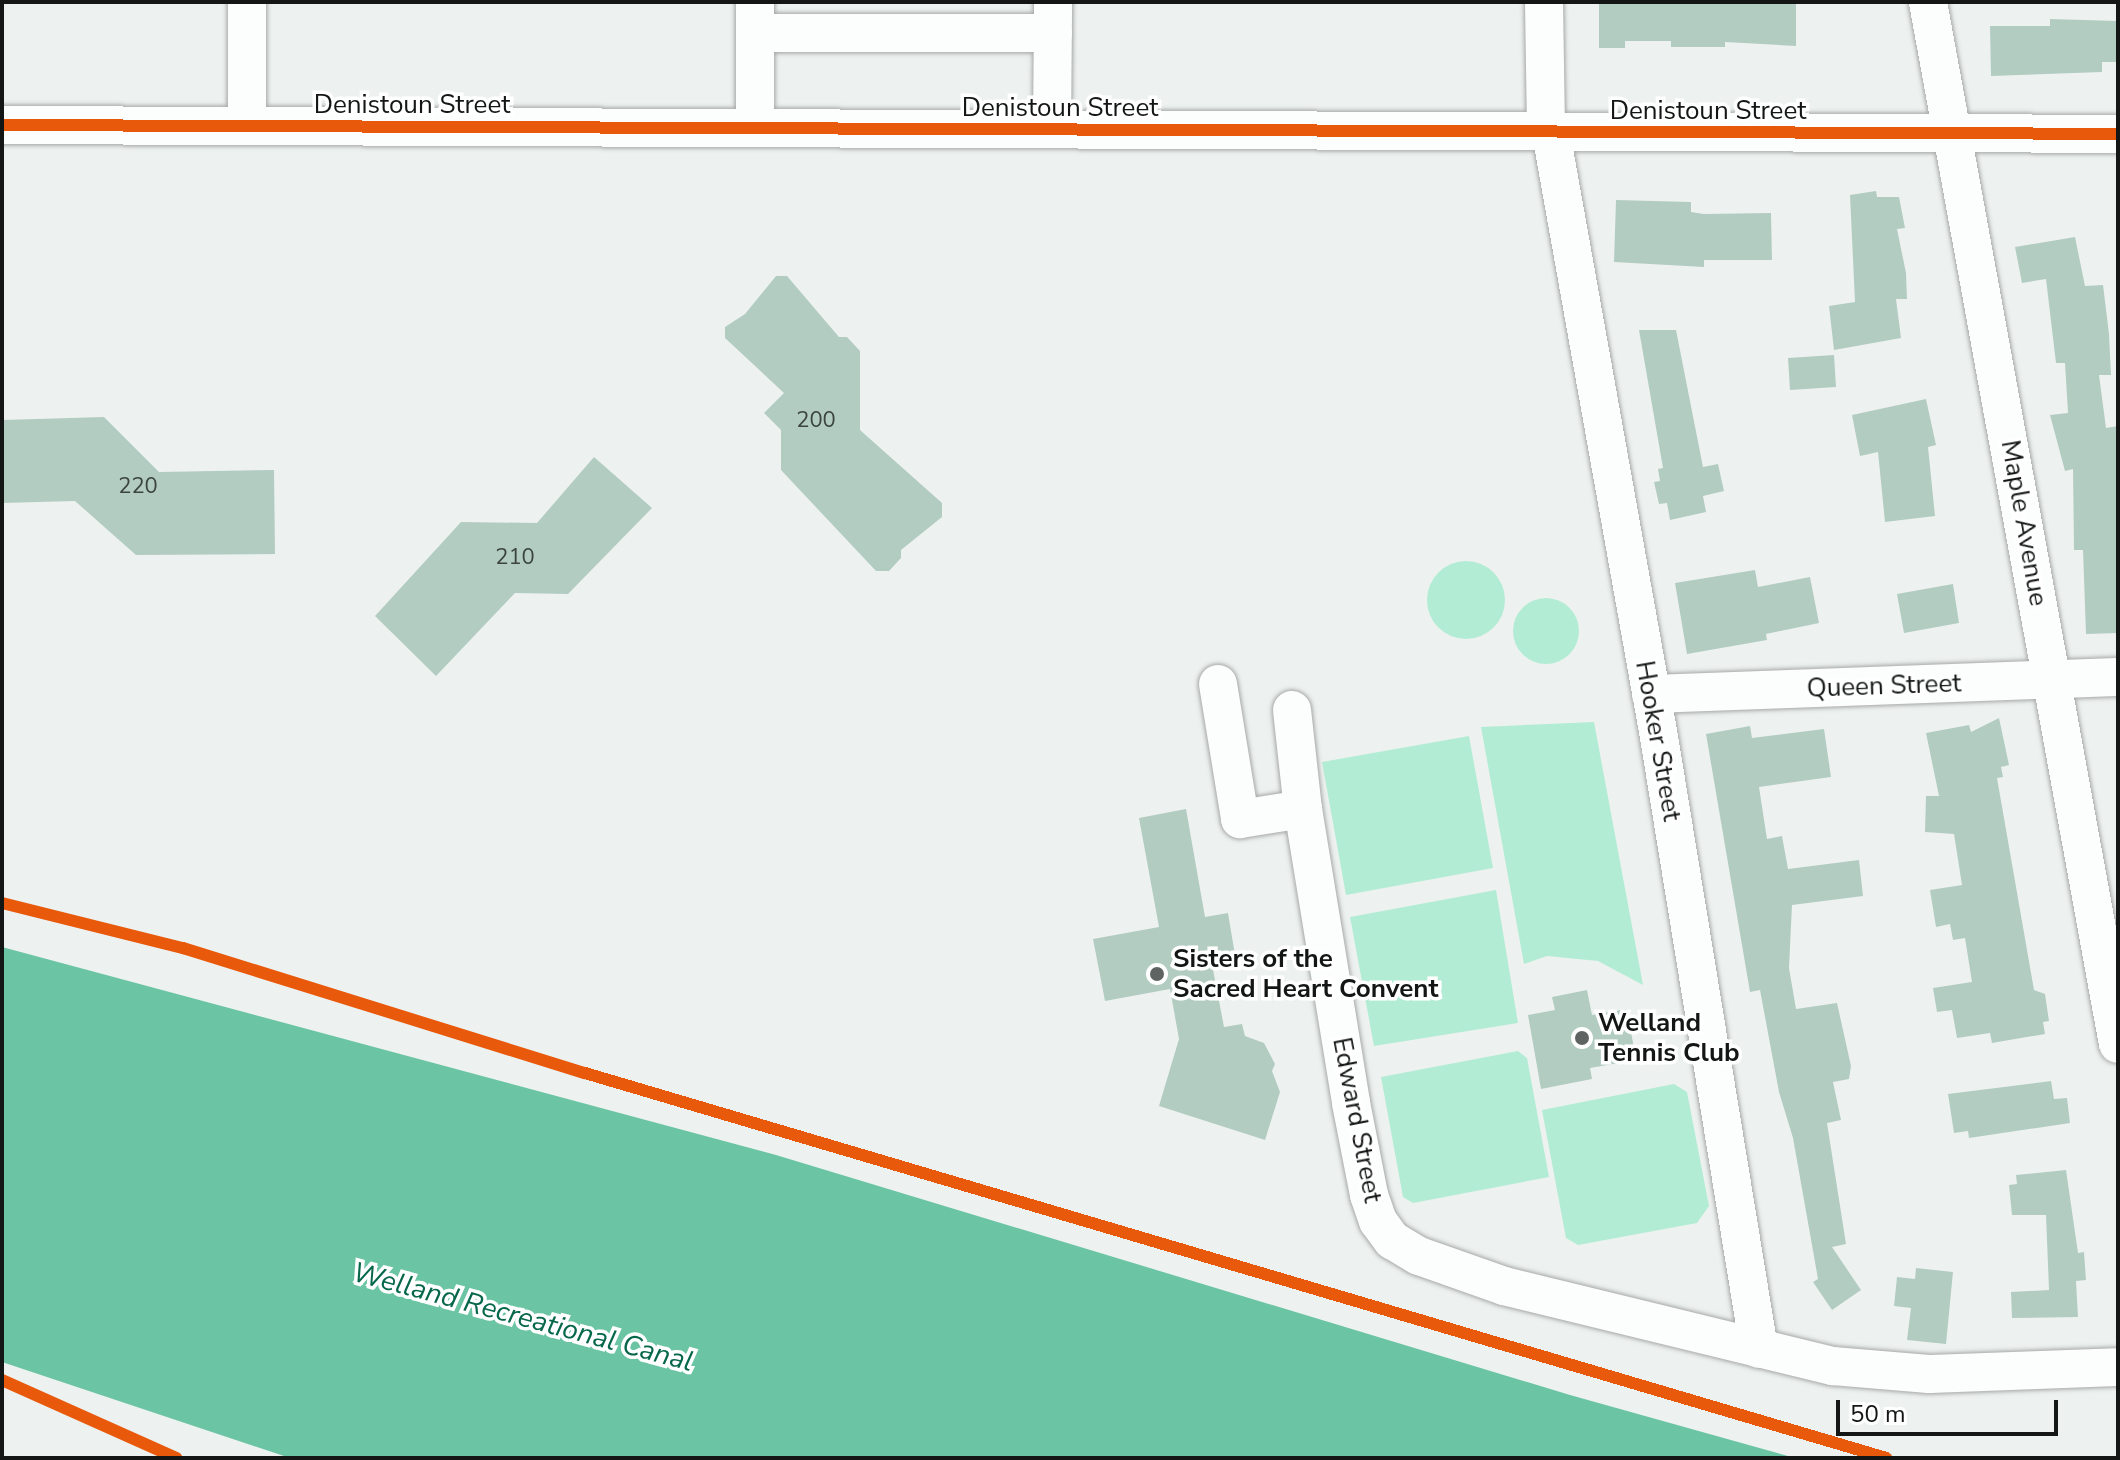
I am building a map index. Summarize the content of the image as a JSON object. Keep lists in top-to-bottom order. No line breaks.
{"streets":{"street":["Denistoun Street","Maple Avenue","Queen Street","Hooker Street","Edward Street"]},"crossings":[["Denistoun Street","Maple Avenue"],["Denistoun Street","Hooker Street"],["Maple Avenue","Queen Street"],["Queen Street","Hooker Street"],["Hooker Street","Edward Street"]],"water":["Welland Recreational Canal"],"places":["Sisters of the Sacred Heart Convent","Welland Tennis Club"],"house_numbers":["200","220","210"],"scale_bar":"50 m"}
